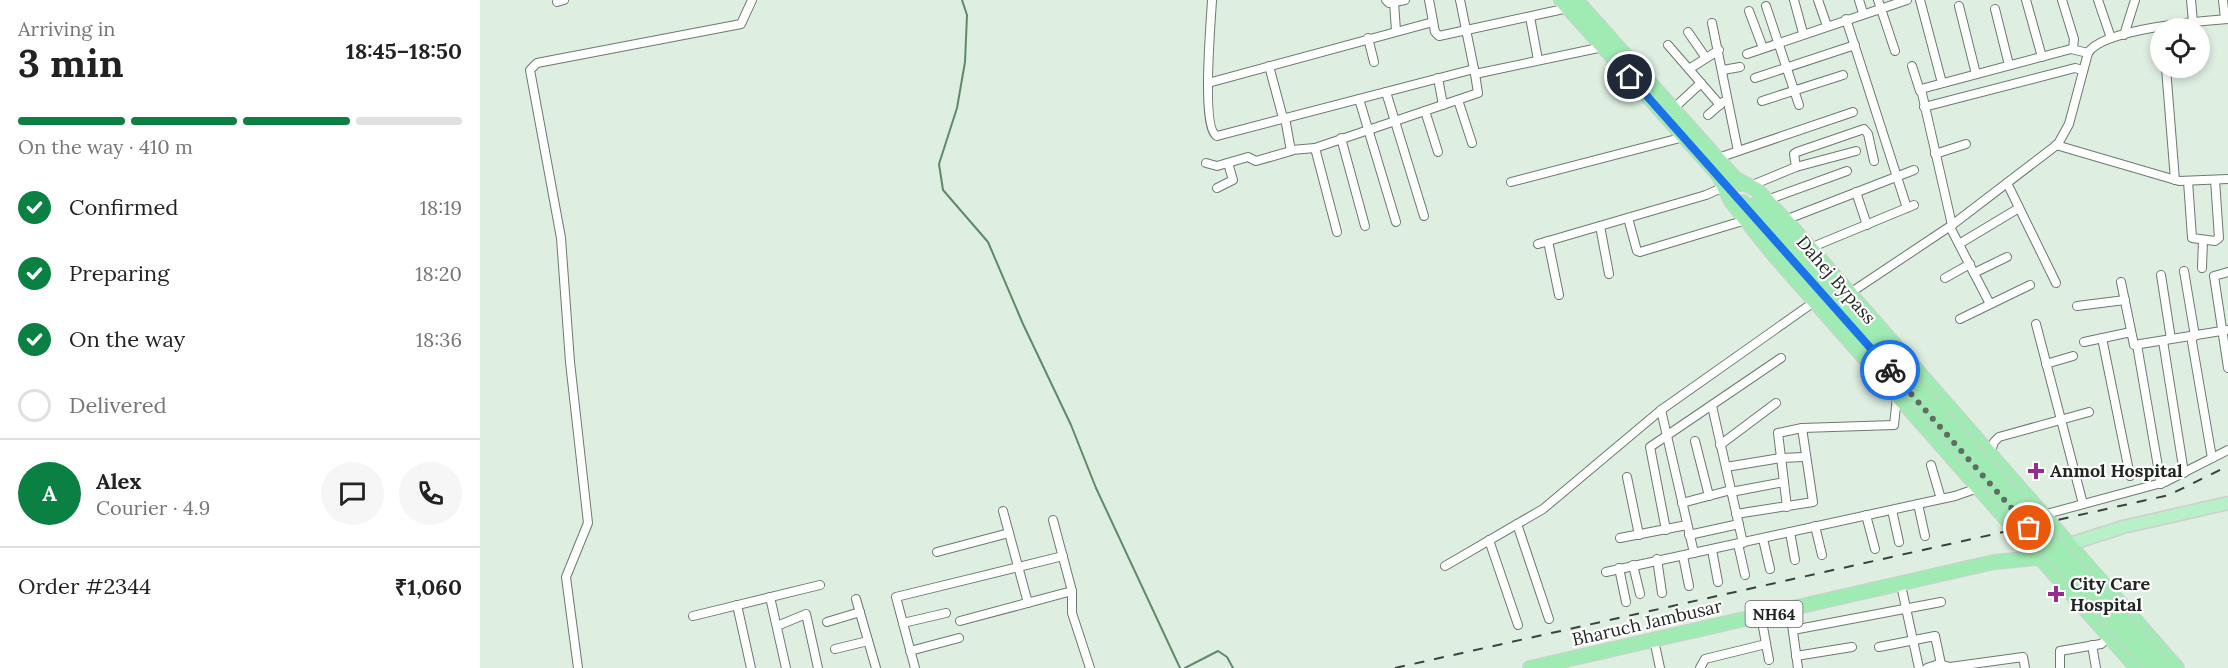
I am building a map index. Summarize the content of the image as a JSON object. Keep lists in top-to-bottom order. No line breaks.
{"streets":{"highway":["Dahej Bypass","NH64","Bharuch Jambusar"]},"places":{"health":["Anmol Hospital","City Care Hospital"]},"page":{"heading":["3 min","Arriving in","18:45–18:50"],"panel":["Alex","Courier · 4.9","Order #2344","₹1,060"],"bar":"On the way · 410 m","list":[["Confirmed","18:19"],["Preparing","18:20"],["On the way","18:36"],"Delivered"],"round":"A"}}
